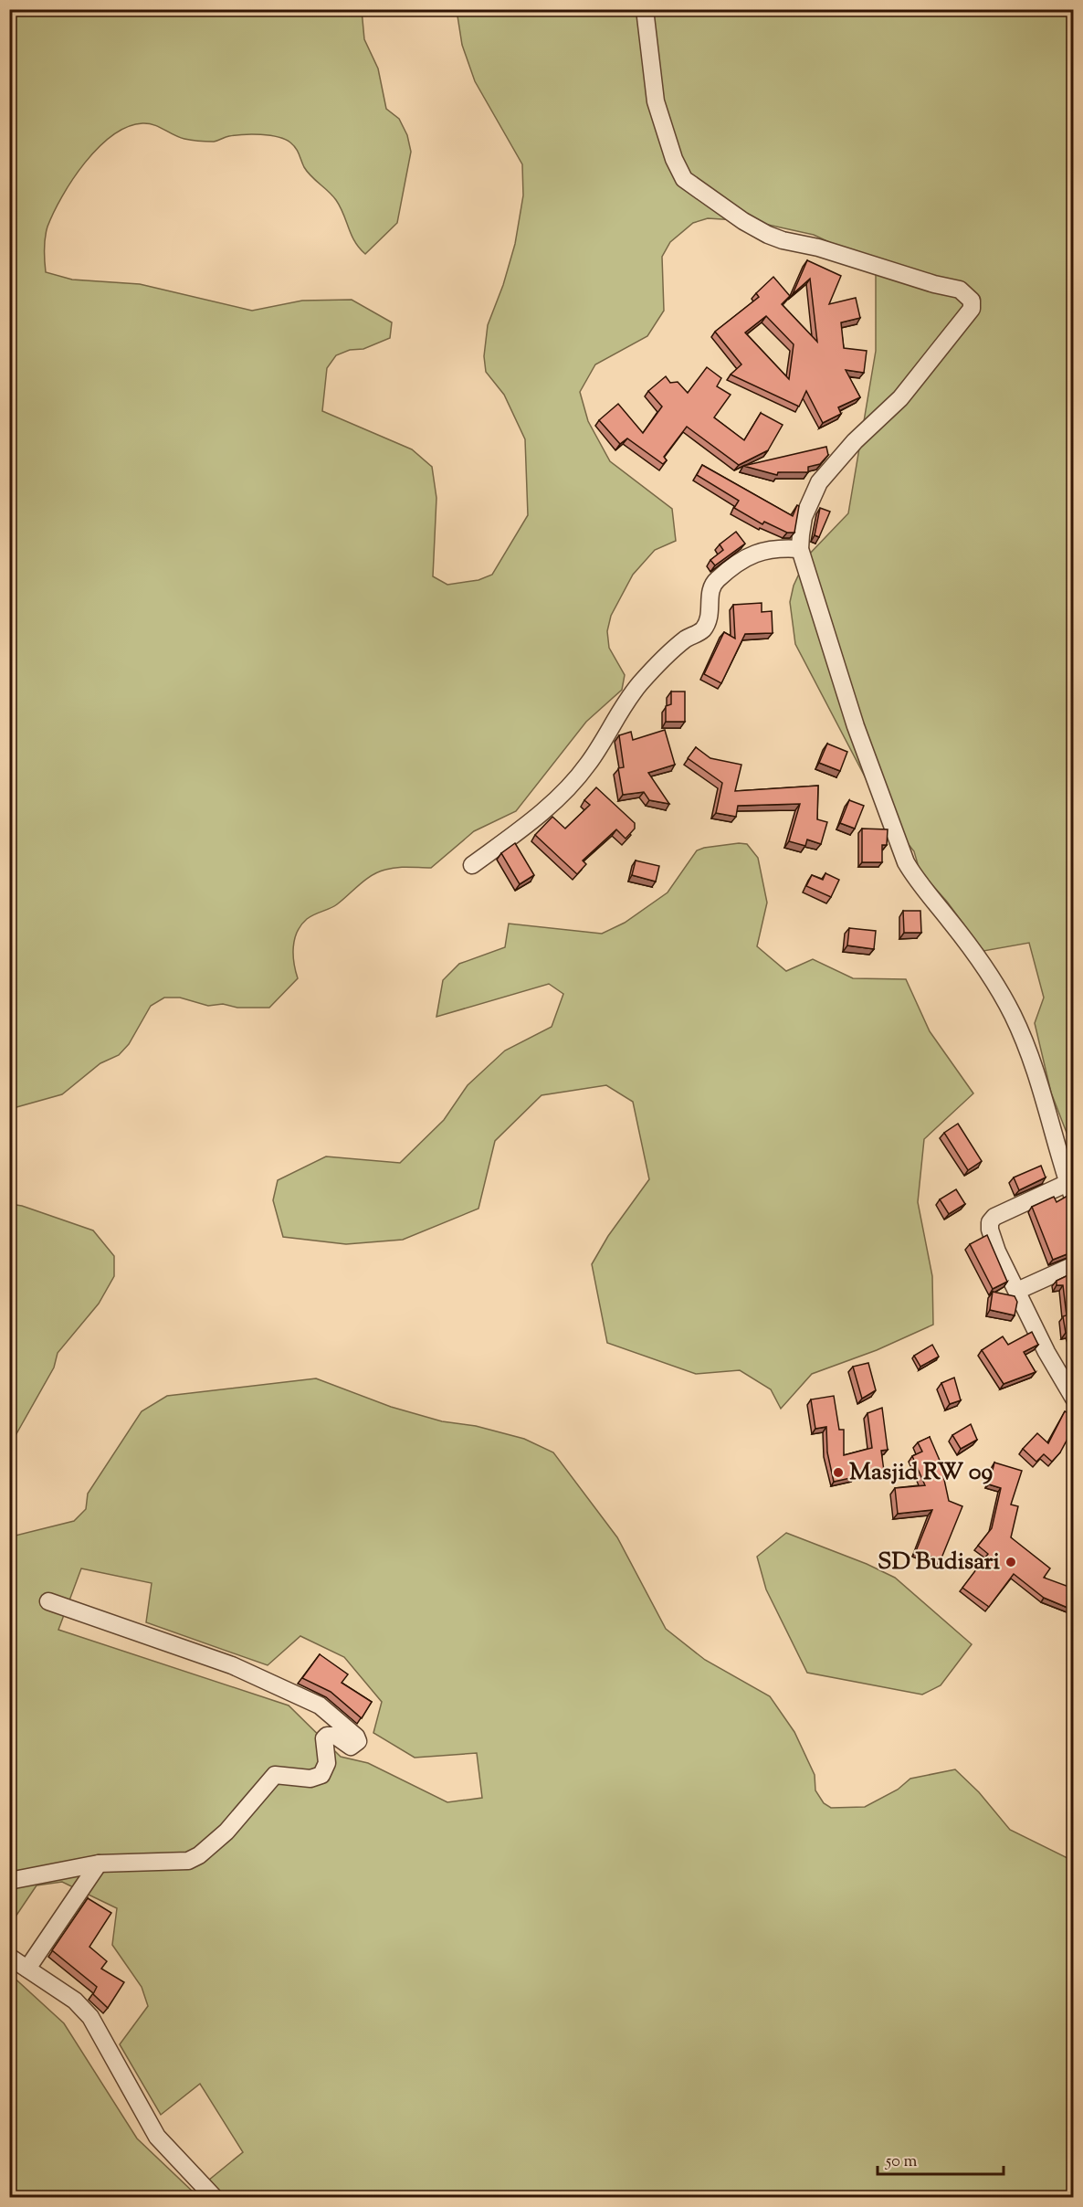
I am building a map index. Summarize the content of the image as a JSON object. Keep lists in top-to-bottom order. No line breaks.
{"places":["Masjid RW 09","SD Budisari"],"scale_bar":"50 m"}
